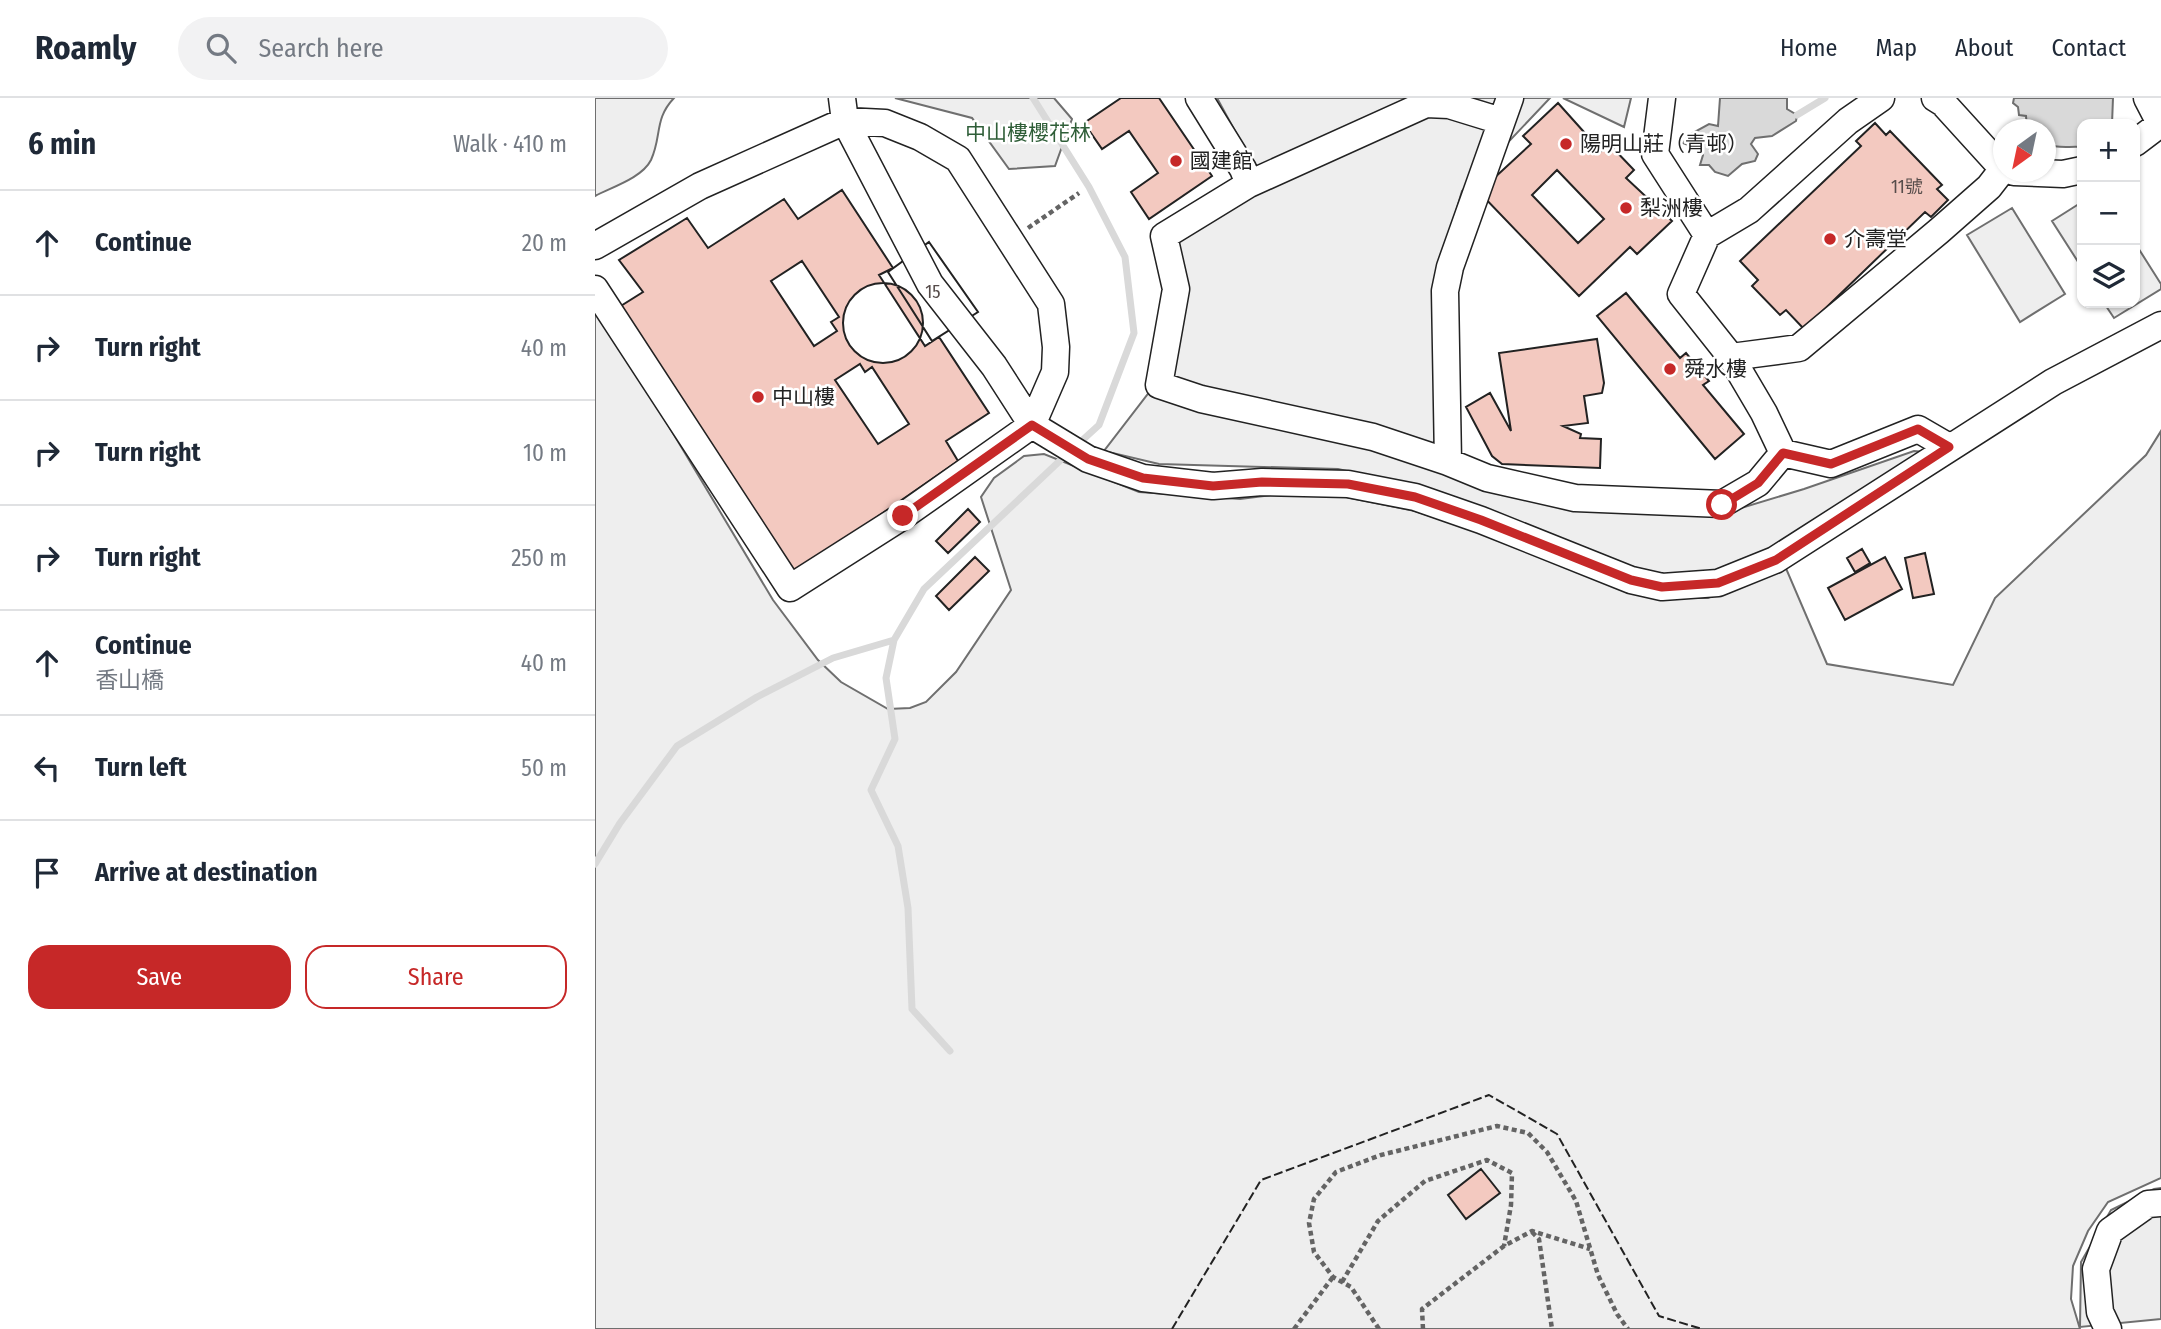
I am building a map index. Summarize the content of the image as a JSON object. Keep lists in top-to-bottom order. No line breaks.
{"parks":["中山樓櫻花林"],"places":["陽明山莊（青邨）","國建館","梨洲樓","介壽堂","舜水樓","中山樓"],"house_numbers":["11號","15"],"north":"bottom left","page":{"header":"Roamly","search":"Search here","nav":["Home","Map","About","Contact"],"heading":["6 min","Walk · 410 m"],"map_buttons":["+","−"],"list":[["Continue","20 m"],["Turn right","40 m"],["Turn right","10 m"],["Turn right","250 m"],["Continue","香山橋","40 m"],["Turn left","50 m"],"Arrive at destination"],"buttons":["Save","Share"]}}
